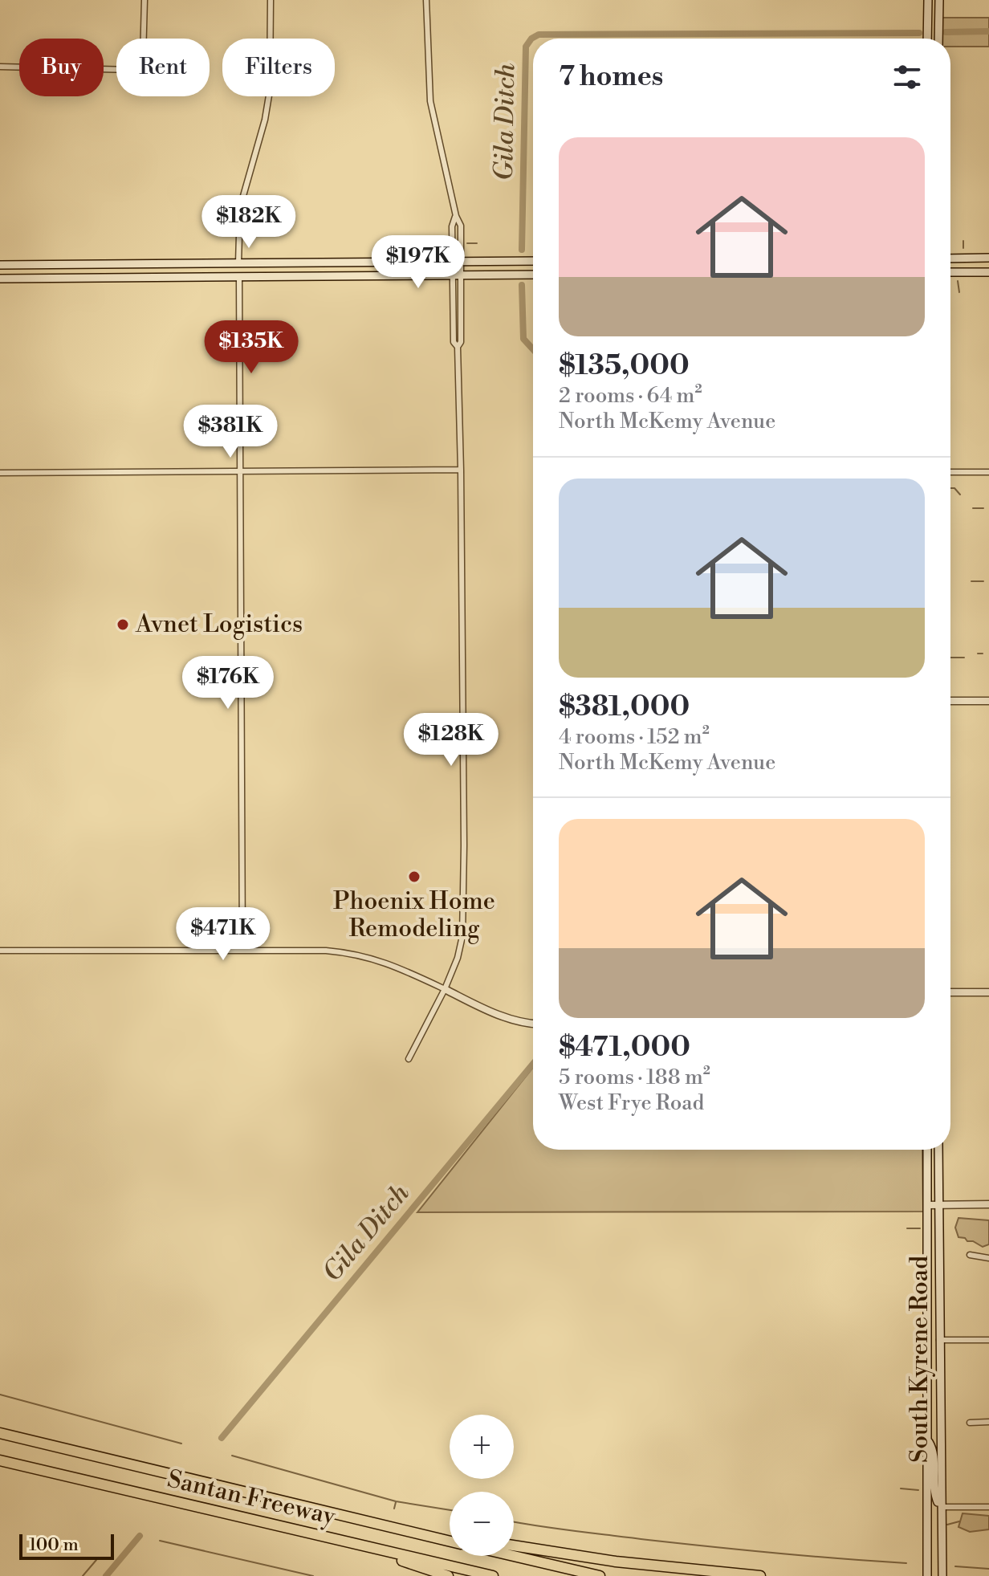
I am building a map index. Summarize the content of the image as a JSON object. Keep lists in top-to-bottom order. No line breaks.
{"streets":{"highway":["Santan Freeway"],"main road":["South Kyrene Road"]},"water":["Gila Ditch"],"places":["Avnet Logistics","Phoenix Home Remodeling"],"scale_bar":"100 m","page":{"chip":["Buy","Rent","Filters"],"heading":"7 homes","list":[{"name":"$135,000","note":"2 rooms · 64 m² · North McKemy Avenue"},{"name":"$381,000","note":"4 rooms · 152 m² · North McKemy Avenue"},{"name":"$471,000","note":"5 rooms · 188 m² · West Frye Road"}],"price":["$182K","$197K","$135K","$381K","$176K","$128K","$471K"],"map_buttons":["+","−"],"scale":"100 m"}}
